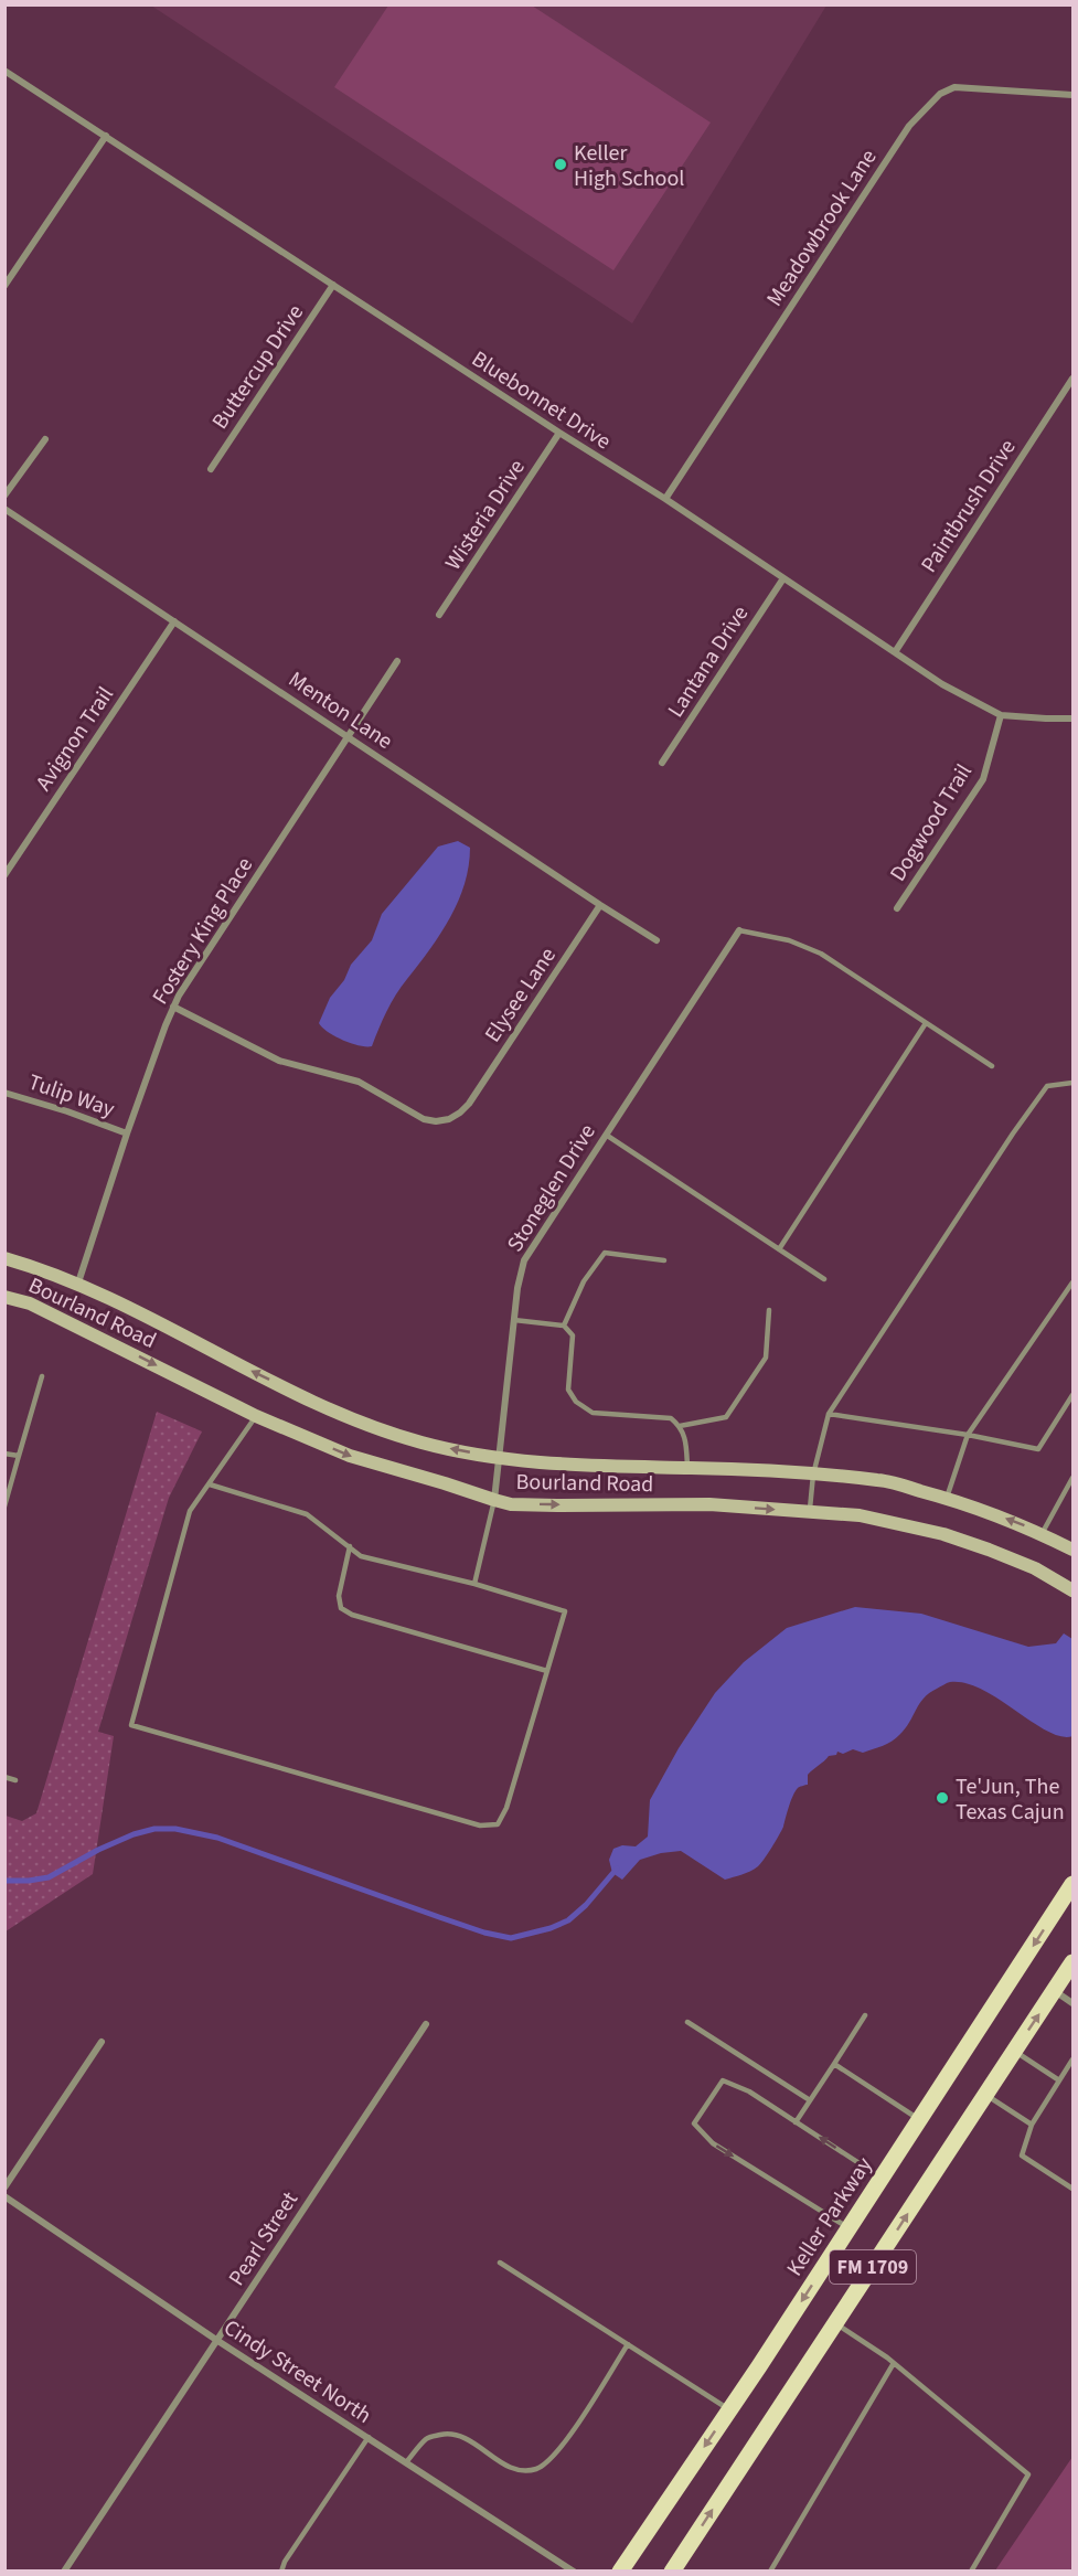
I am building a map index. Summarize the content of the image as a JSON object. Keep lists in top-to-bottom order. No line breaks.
{"streets":{"main road":["Bourland Road","Keller Parkway","FM 1709"],"street":["Meadowbrook Lane","Buttercup Drive","Bluebonnet Drive","Paintbrush Drive","Wisteria Drive","Lantana Drive","Menton Lane","Avignon Trail","Dogwood Trail","Fostery King Place","Elysee Lane","Tulip Way","Stoneglen Drive","Pearl Street","Cindy Street North"]},"crossings":[["Meadowbrook Lane","Bluebonnet Drive"],["Buttercup Drive","Bluebonnet Drive"],["Bluebonnet Drive","Paintbrush Drive"],["Bluebonnet Drive","Wisteria Drive"],["Bluebonnet Drive","Lantana Drive"],["Bluebonnet Drive","Dogwood Trail"],["Menton Lane","Avignon Trail"],["Menton Lane","Fostery King Place"],["Menton Lane","Elysee Lane"],["Fostery King Place","Elysee Lane"],["Fostery King Place","Tulip Way"],["Fostery King Place","Bourland Road"],["Stoneglen Drive","Bourland Road"],["Pearl Street","Cindy Street North"]],"places":["Keller High School","Te'Jun, The Texas Cajun"]}
